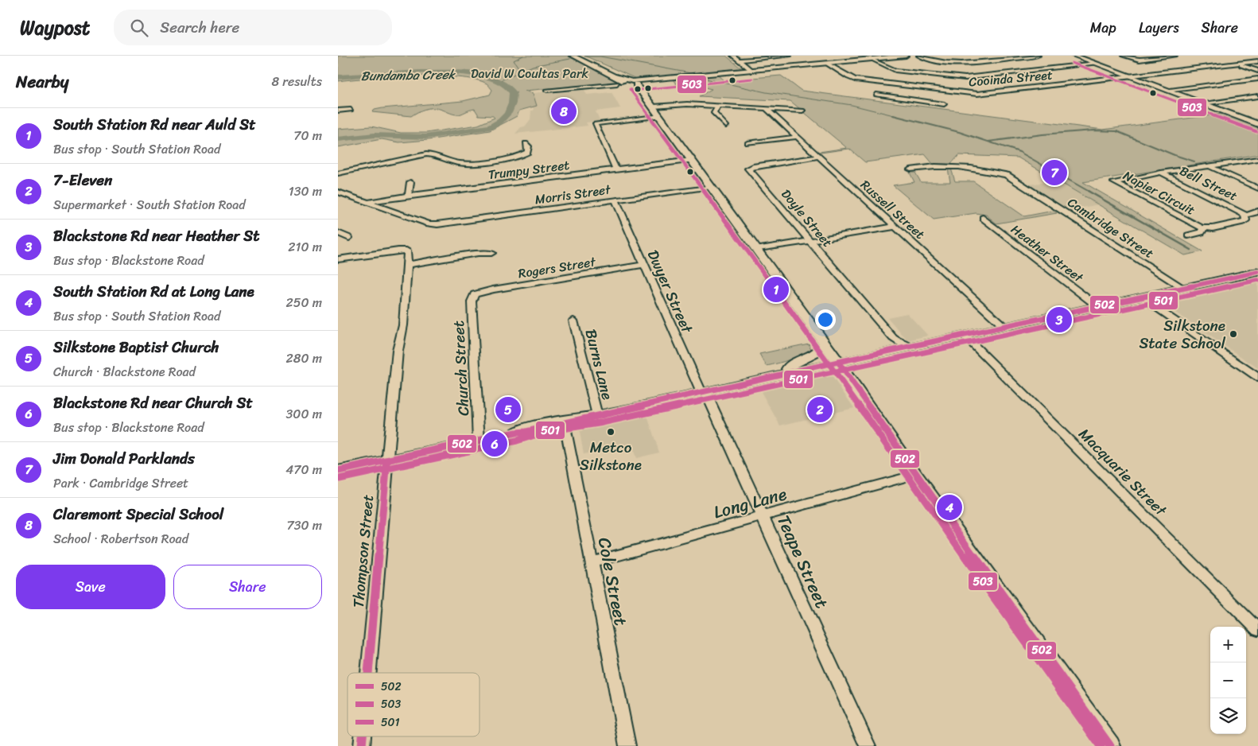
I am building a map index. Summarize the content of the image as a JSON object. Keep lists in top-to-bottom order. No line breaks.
{"streets":{"street":["Cooinda Street","Trumpy Street","Bell Street","Napier Circuit","Morris Street","Russell Street","Doyle Street","Cambridge Street","Heather Street","Rogers Street","Dwyer Street","Burns Lane","Church Street","Macquarie Street","Long Lane","Thompson Street","Teape Street","Cole Street"]},"crossings":[["Trumpy Street","Morris Street"],["Bell Street","Napier Circuit"],["Morris Street","Dwyer Street"],["Russell Street","Doyle Street"],["Rogers Street","Dwyer Street"],["Rogers Street","Church Street"],["Dwyer Street","Teape Street"],["Long Lane","Teape Street"],["Long Lane","Cole Street"]],"water":["Bundamba Creek"],"parks":["David W Coultas Park"],"places":["Silkstone State School","Metco Silkstone"],"lines":["transit line 503","transit line 502","transit line 501"],"legend":["502","503","501"],"page":{"header":"Waypost","search":"Search here","nav":["Map","Layers","Share"],"heading":["Nearby","8 results"],"pins":["8","7","1","3","2","5","6","4"],"list":[{"mark":"1","name":"South Station Rd near Auld St","note":"Bus stop · South Station Road","value":"70 m"},{"mark":"2","name":"7-Eleven","note":"Supermarket · South Station Road","value":"130 m"},{"mark":"3","name":"Blackstone Rd near Heather St","note":"Bus stop · Blackstone Road","value":"210 m"},{"mark":"4","name":"South Station Rd at Long Lane","note":"Bus stop · South Station Road","value":"250 m"},{"mark":"5","name":"Silkstone Baptist Church","note":"Church · Blackstone Road","value":"280 m"},{"mark":"6","name":"Blackstone Rd near Church St","note":"Bus stop · Blackstone Road","value":"300 m"},{"mark":"7","name":"Jim Donald Parklands","note":"Park · Cambridge Street","value":"470 m"},{"mark":"8","name":"Claremont Special School","note":"School · Robertson Road","value":"730 m"}],"buttons":["Save","Share"],"map_buttons":["+","−"]}}
